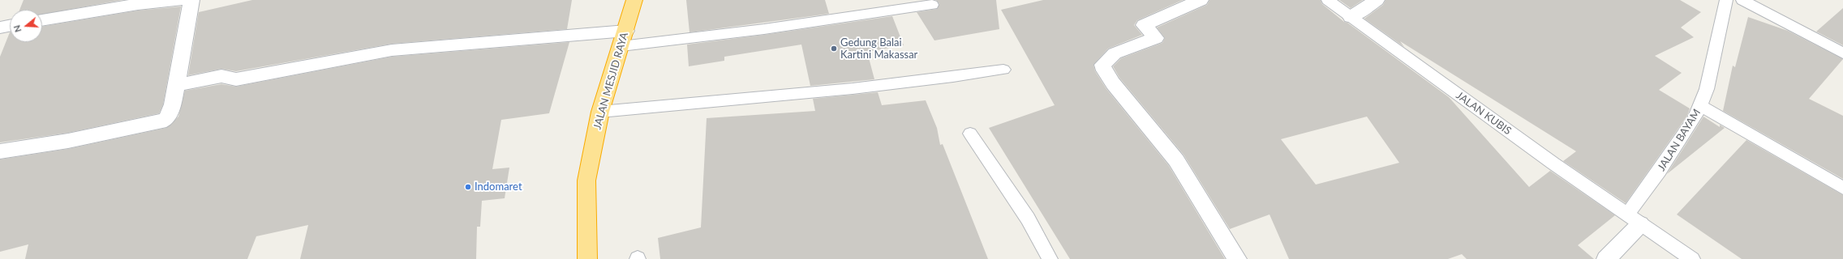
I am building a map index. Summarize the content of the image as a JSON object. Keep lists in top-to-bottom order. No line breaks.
{"streets":{"highway":["JALAN MESJID RAYA"],"street":["JALAN BAYAM"],"lane":["JALAN KUBIS"]},"crossings":[["JALAN KUBIS","JALAN BAYAM"]],"places":["Gedung Balai Kartini Makassar","Indomaret"],"north":"left"}
